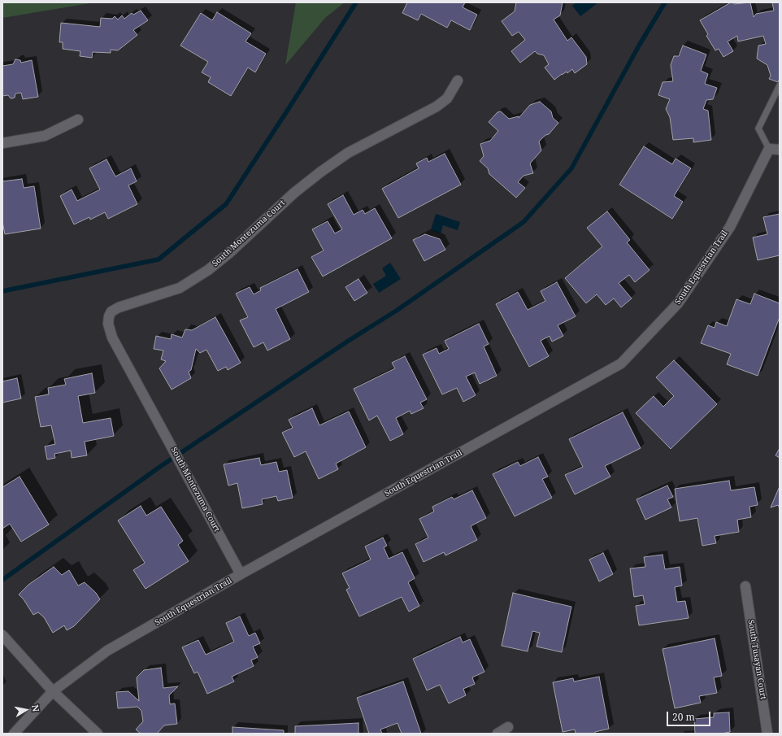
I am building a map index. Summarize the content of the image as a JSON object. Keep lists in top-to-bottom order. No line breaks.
{"streets":{"street":["South Montezuma Court","South Equestrian Trail","South Tusayan Court"]},"crossings":[["South Montezuma Court","South Equestrian Trail"]],"scale_bar":"20 m","north":"right"}
